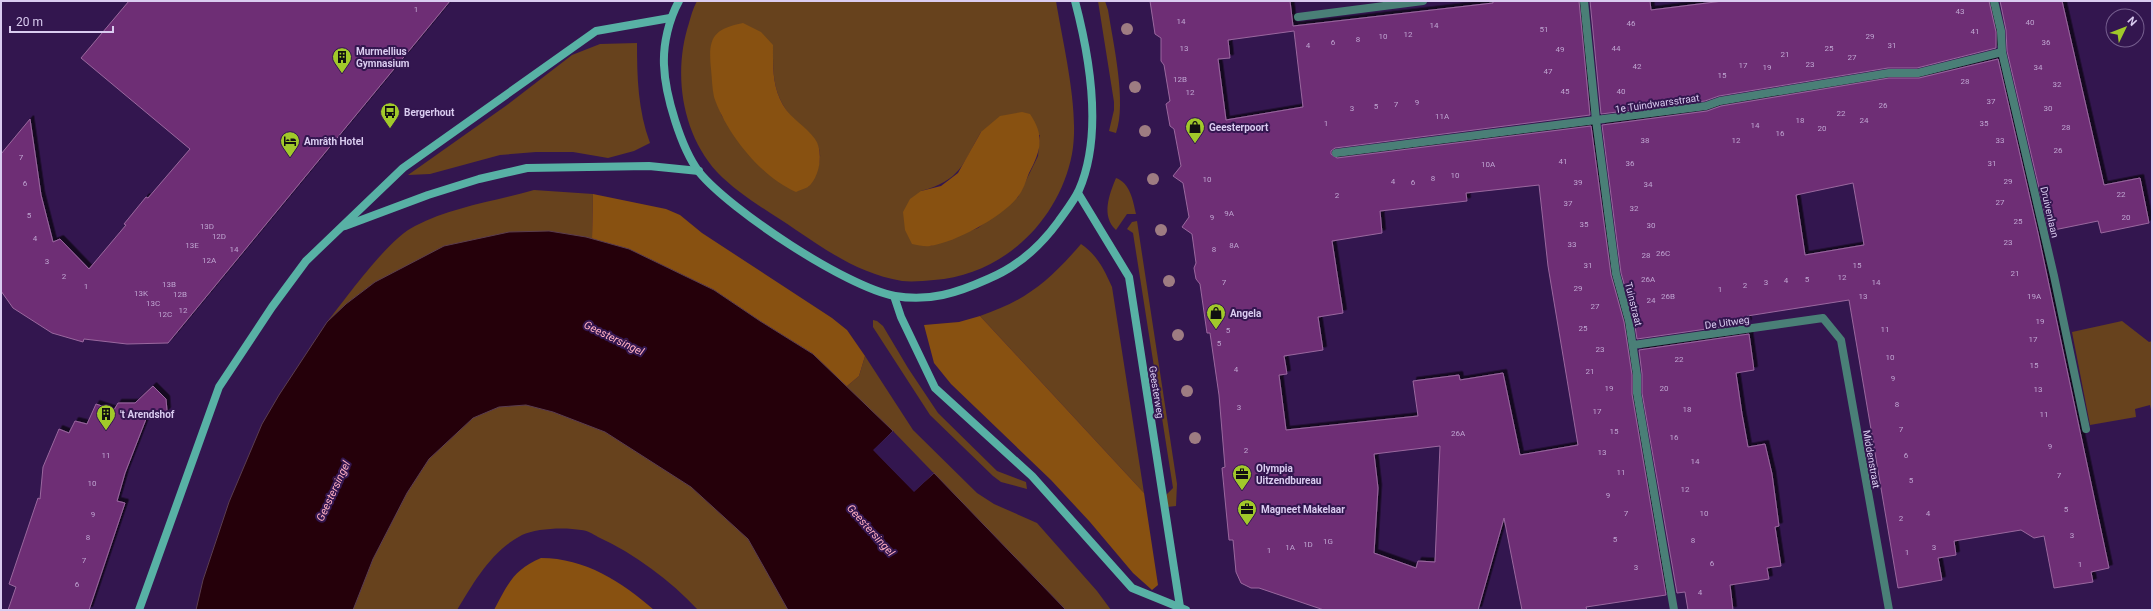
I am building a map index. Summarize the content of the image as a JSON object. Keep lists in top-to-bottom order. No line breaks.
{"streets":{"main road":["Geesterweg"],"street":["1e Tuindwarsstraat","Druivenlaan","Tuinstraat","De Uitweg","Middenstraat"]},"crossings":[["1e Tuindwarsstraat","Druivenlaan"],["1e Tuindwarsstraat","Tuinstraat"],["Tuinstraat","De Uitweg"],["De Uitweg","Middenstraat"]],"water":["Geestersingel"],"places":{"building":["Murmellius Gymnasium","'t Arendshof"],"bus stop":["Bergerhout"],"shop":["Geesterpoort","Angela"],"hotel":["Amrâth Hotel"],"office":["Olympia Uitzendbureau","Magneet Makelaar"]},"house_numbers":["1","43","14","40","46","14","51","41","12","10","29","8","6","36","4","31","13","44","25","49","21","27","23","17","42","19","34","47","15","12B","28","32","45","40","12","37","9","7","26","5","3","30","22","11A","18","24","1","35","14","28","20","16","38","12","33","26","7","41","36","31","10A","10","8","10","4","29","6","39","6","34","22","2","27","37","32","9A","5","9","20","25","35","30","13D","12D","4","23","33","13E","8A","14","8","26C","28","12A","3","31","15","21","2","12","26A","5","4","7","3","14","13B","2","1","29","1","13K","12B","26B","13","19A","24","13C","27","12","12C","19","25","11","5","17","5","23","10","22","15","4","21","9","19","20","13","8","3","18","17","11","7","15","26A","16","9","2","13","11","6","14","11","7","5","10","12","9","5","7","10","4","9","2","3","8","5","8","1G","1D","1A","3","1","1","7","6","1","3","6","4"],"scale_bar":"20 m","north":"top right"}
